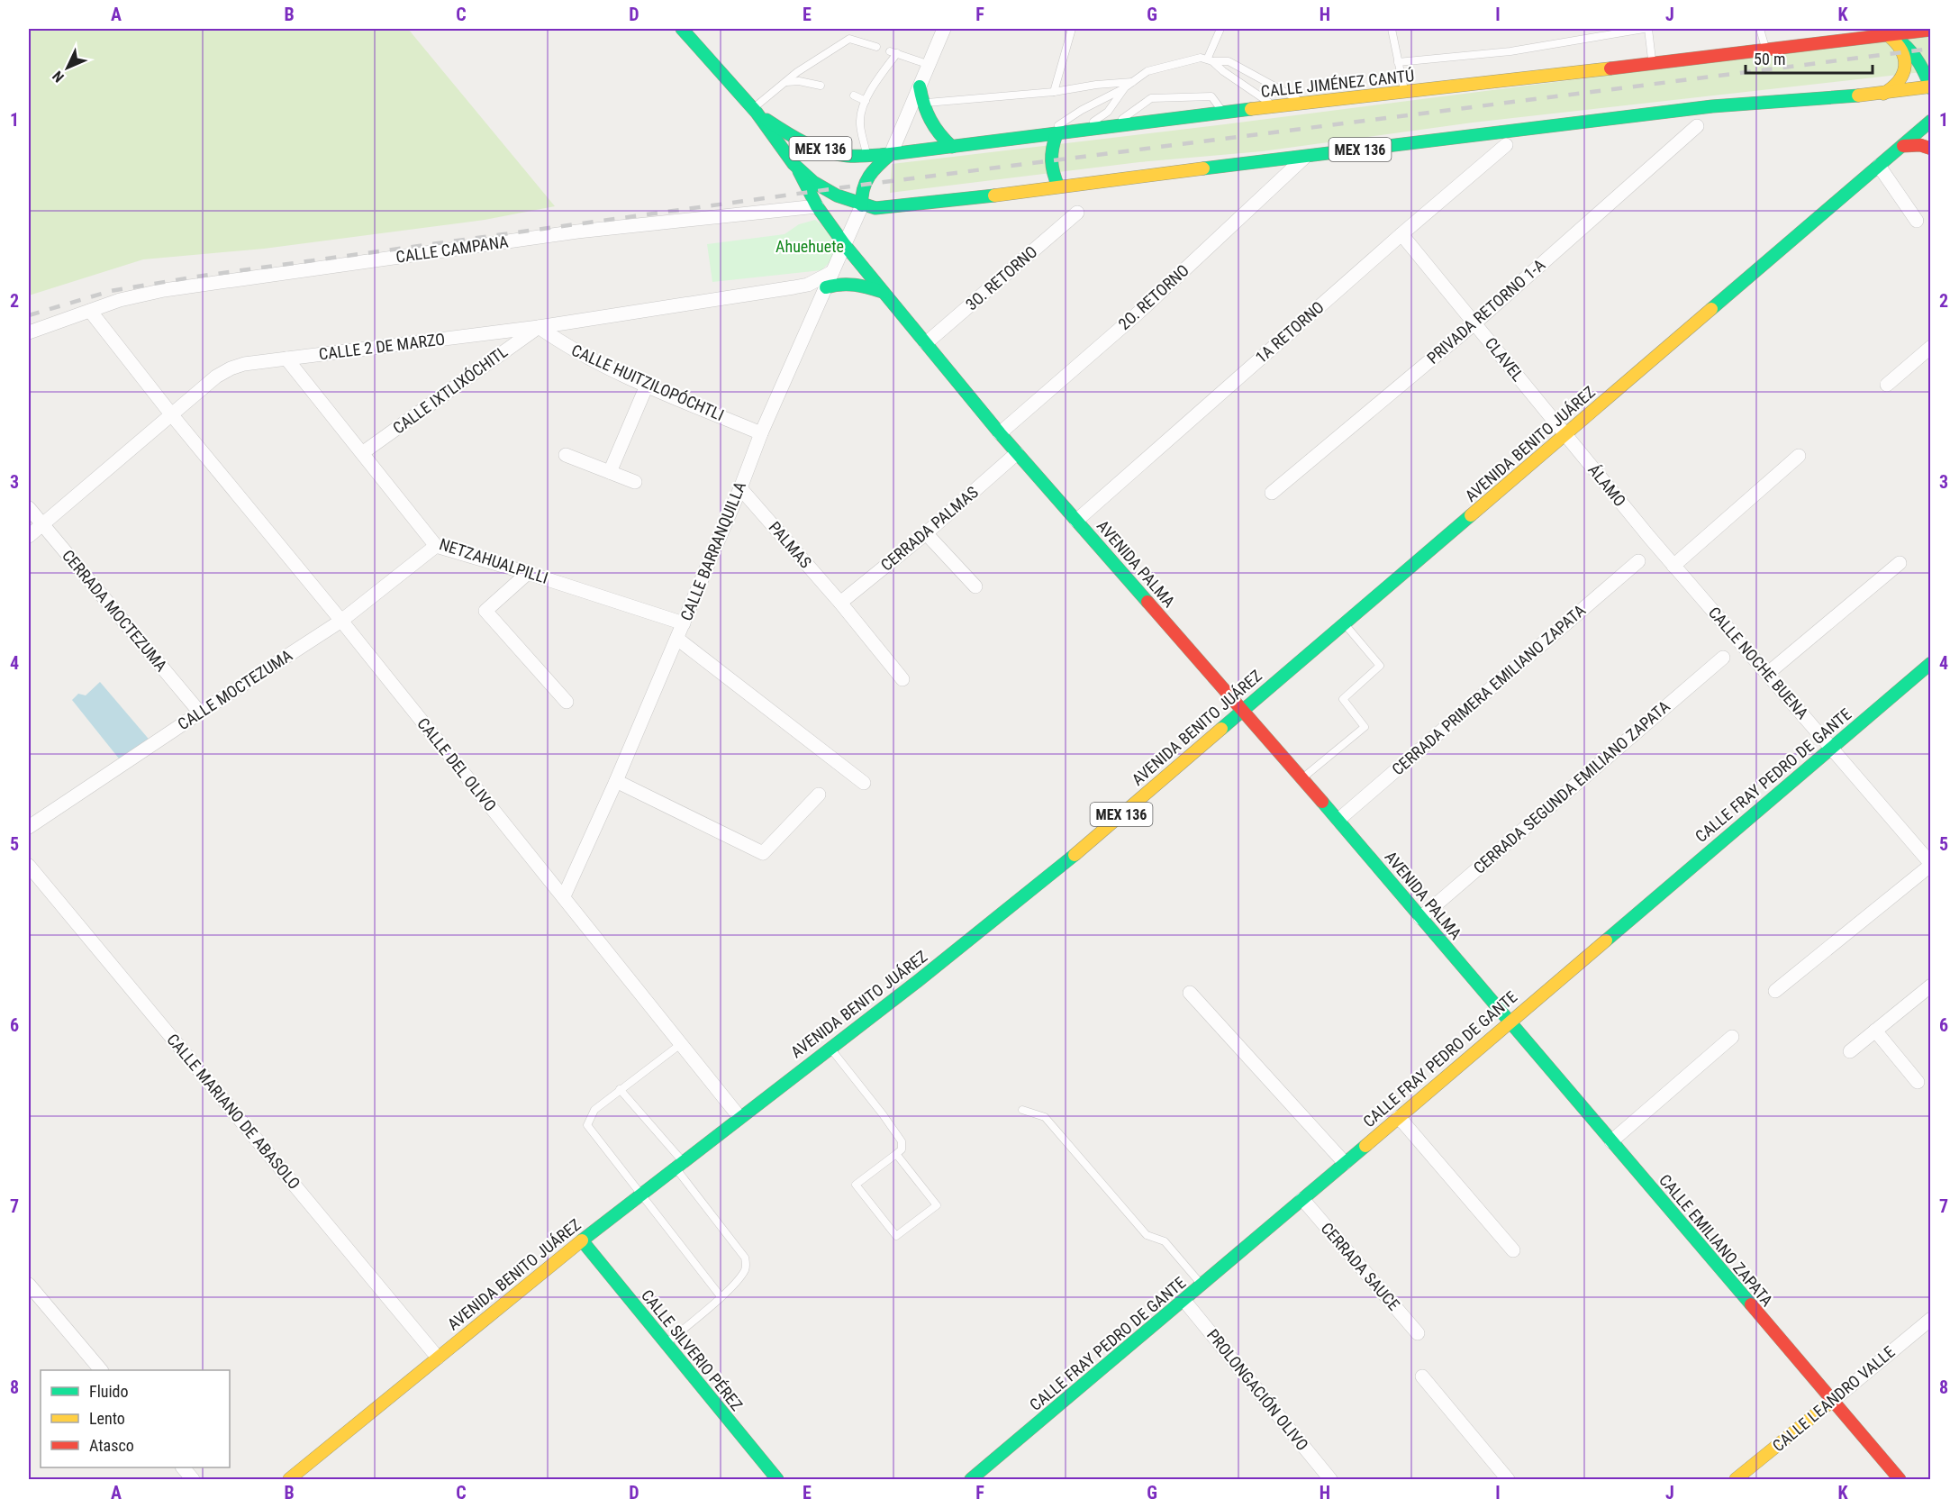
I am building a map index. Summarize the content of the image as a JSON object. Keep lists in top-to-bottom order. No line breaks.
{"streets":{"main road":["CALLE JIMÉNEZ CANTÚ","MEX 136","AVENIDA BENITO JUÁREZ","AVENIDA PALMA","CALLE FRAY PEDRO DE GANTE","CALLE EMILIANO ZAPATA","CALLE SILVERIO PÉREZ","CALLE LEANDRO VALLE"],"street":["CALLE CAMPANA","3O. RETORNO","2O. RETORNO","PRIVADA RETORNO 1-A","1A RETORNO","CALLE 2 DE MARZO","CLAVEL","CALLE HUITZILOPÓCHTLI","CALLE IXTLIXÓCHITL","ÁLAMO","CERRADA PALMAS","PALMAS","CALLE BARRANQUILLA","NETZAHUALPILLI","CERRADA MOCTEZUMA","CALLE NOCHE BUENA","CALLE MOCTEZUMA","CERRADA PRIMERA EMILIANO ZAPATA","CALLE DEL OLIVO","CERRADA SEGUNDA EMILIANO ZAPATA","CALLE MARIANO DE ABASOLO","CERRADA SAUCE","PROLONGACIÓN OLIVO"]},"crossings":[["CALLE JIMÉNEZ CANTÚ","MEX 136"],["CALLE JIMÉNEZ CANTÚ","AVENIDA PALMA"],["MEX 136","2O. RETORNO"],["MEX 136","CALLE BARRANQUILLA"],["MEX 136","AVENIDA PALMA"],["CALLE CAMPANA","AVENIDA PALMA"],["CALLE CAMPANA","CALLE DEL OLIVO"],["3O. RETORNO","AVENIDA PALMA"],["2O. RETORNO","AVENIDA PALMA"],["PRIVADA RETORNO 1-A","CLAVEL"],["1A RETORNO","CLAVEL"],["1A RETORNO","AVENIDA PALMA"],["CALLE 2 DE MARZO","CALLE HUITZILOPÓCHTLI"],["CALLE 2 DE MARZO","CALLE IXTLIXÓCHITL"],["CALLE 2 DE MARZO","CALLE BARRANQUILLA"],["CALLE 2 DE MARZO","NETZAHUALPILLI"],["CALLE 2 DE MARZO","CERRADA MOCTEZUMA"],["CALLE 2 DE MARZO","CALLE DEL OLIVO"],["CLAVEL","AVENIDA BENITO JUÁREZ"],["CLAVEL","ÁLAMO"],["CALLE HUITZILOPÓCHTLI","CALLE IXTLIXÓCHITL"],["CALLE HUITZILOPÓCHTLI","CALLE BARRANQUILLA"],["CALLE IXTLIXÓCHITL","NETZAHUALPILLI"],["AVENIDA BENITO JUÁREZ","ÁLAMO"],["AVENIDA BENITO JUÁREZ","AVENIDA PALMA"],["AVENIDA BENITO JUÁREZ","CALLE DEL OLIVO"],["AVENIDA BENITO JUÁREZ","CALLE MARIANO DE ABASOLO"],["AVENIDA BENITO JUÁREZ","CALLE SILVERIO PÉREZ"],["ÁLAMO","CALLE NOCHE BUENA"],["CERRADA PALMAS","PALMAS"],["CERRADA PALMAS","AVENIDA PALMA"],["PALMAS","CALLE BARRANQUILLA"],["CALLE BARRANQUILLA","NETZAHUALPILLI"],["CALLE BARRANQUILLA","AVENIDA PALMA"],["CALLE BARRANQUILLA","CALLE DEL OLIVO"],["NETZAHUALPILLI","CALLE MOCTEZUMA"],["AVENIDA PALMA","CERRADA PRIMERA EMILIANO ZAPATA"],["AVENIDA PALMA","CALLE FRAY PEDRO DE GANTE"],["AVENIDA PALMA","CERRADA SEGUNDA EMILIANO ZAPATA"],["AVENIDA PALMA","CALLE EMILIANO ZAPATA"],["CERRADA MOCTEZUMA","CALLE MOCTEZUMA"],["CALLE NOCHE BUENA","CALLE FRAY PEDRO DE GANTE"],["CALLE MOCTEZUMA","CALLE DEL OLIVO"],["CALLE FRAY PEDRO DE GANTE","CALLE EMILIANO ZAPATA"],["CALLE FRAY PEDRO DE GANTE","CERRADA SAUCE"],["CALLE FRAY PEDRO DE GANTE","PROLONGACIÓN OLIVO"],["CALLE EMILIANO ZAPATA","CALLE LEANDRO VALLE"]],"parks":["Ahuehuete"],"legend":["Fluido","Lento","Atasco"],"scale_bar":"50 m","north":"bottom left","grid":{"columns":["A","B","C","D","E","F","G","H","I","J","K"],"rows":["1","2","3","4","5","6","7","8"]}}
